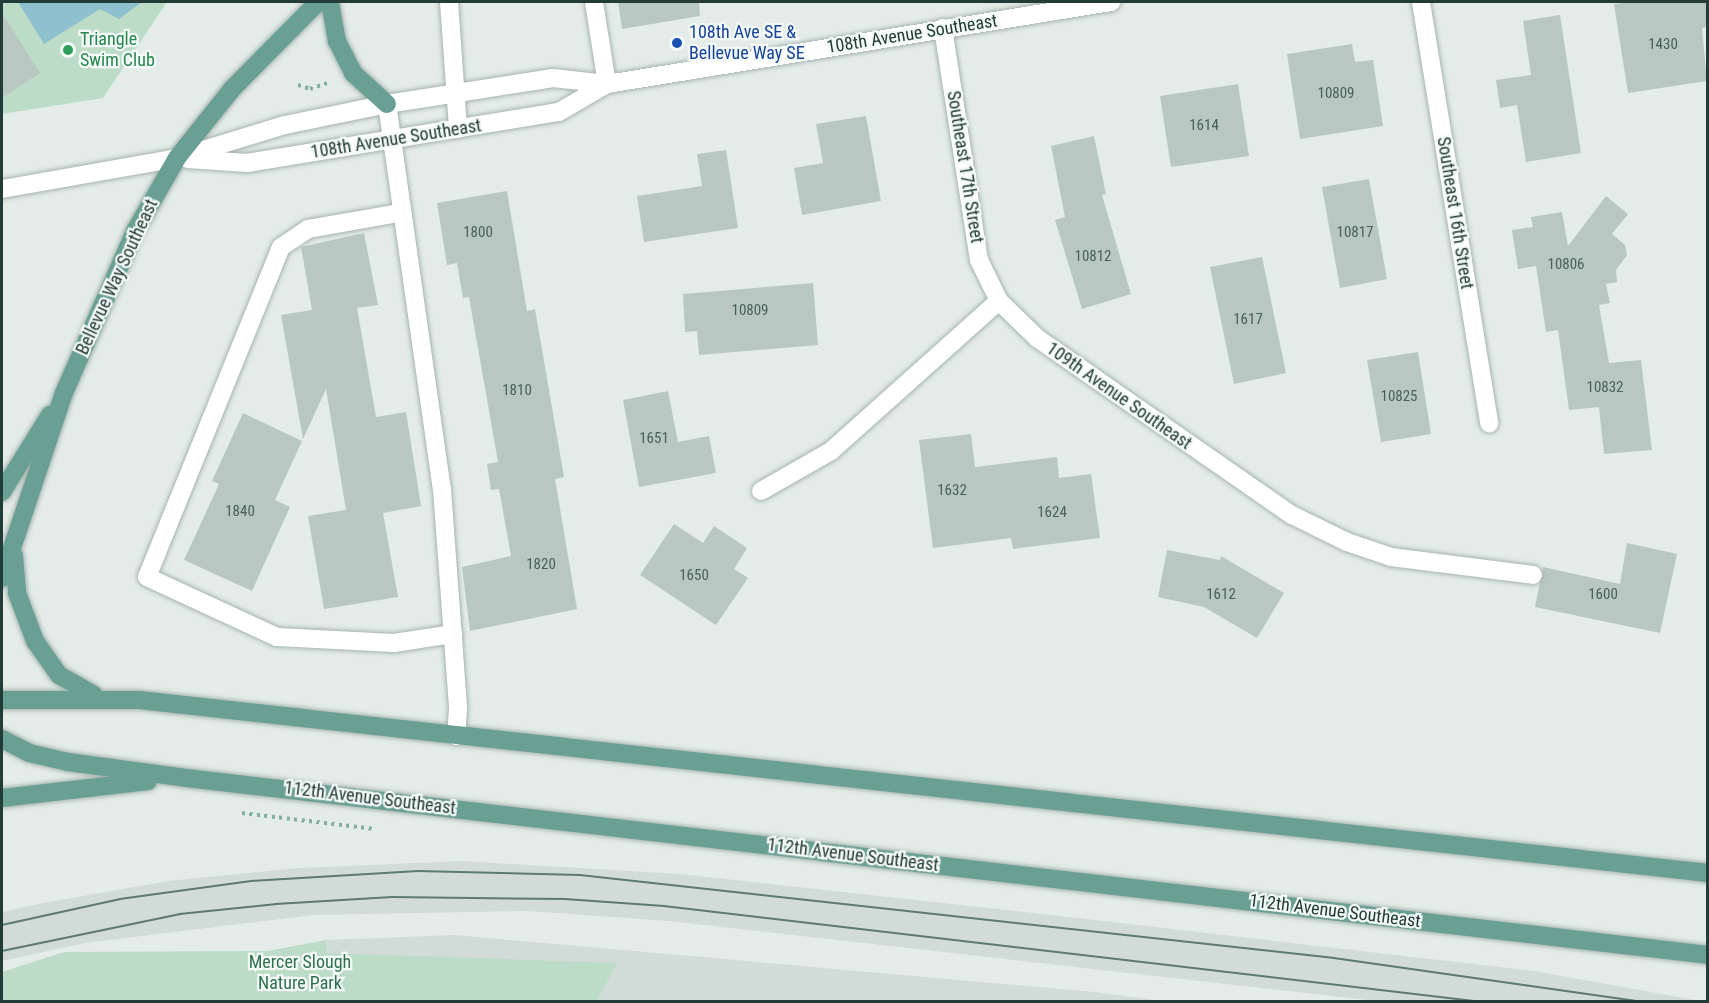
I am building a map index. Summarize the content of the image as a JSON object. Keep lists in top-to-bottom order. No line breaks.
{"streets":{"main road":["Bellevue Way Southeast","112th Avenue Southeast"],"street":["108th Avenue Southeast","Southeast 17th Street","Southeast 16th Street","109th Avenue Southeast"]},"crossings":[["108th Avenue Southeast","Southeast 17th Street"],["108th Avenue Southeast","Bellevue Way Southeast"],["Southeast 17th Street","109th Avenue Southeast"]],"parks":["Mercer Slough Nature Park"],"places":["108th Ave SE & Bellevue Way SE","Triangle Swim Club"],"house_numbers":["1430","10809","1614","1800","10817","10812","10806","10809","1617","10832","1810","10825","1651","1632","1840","1624","1820","1650","1612","1600"]}
